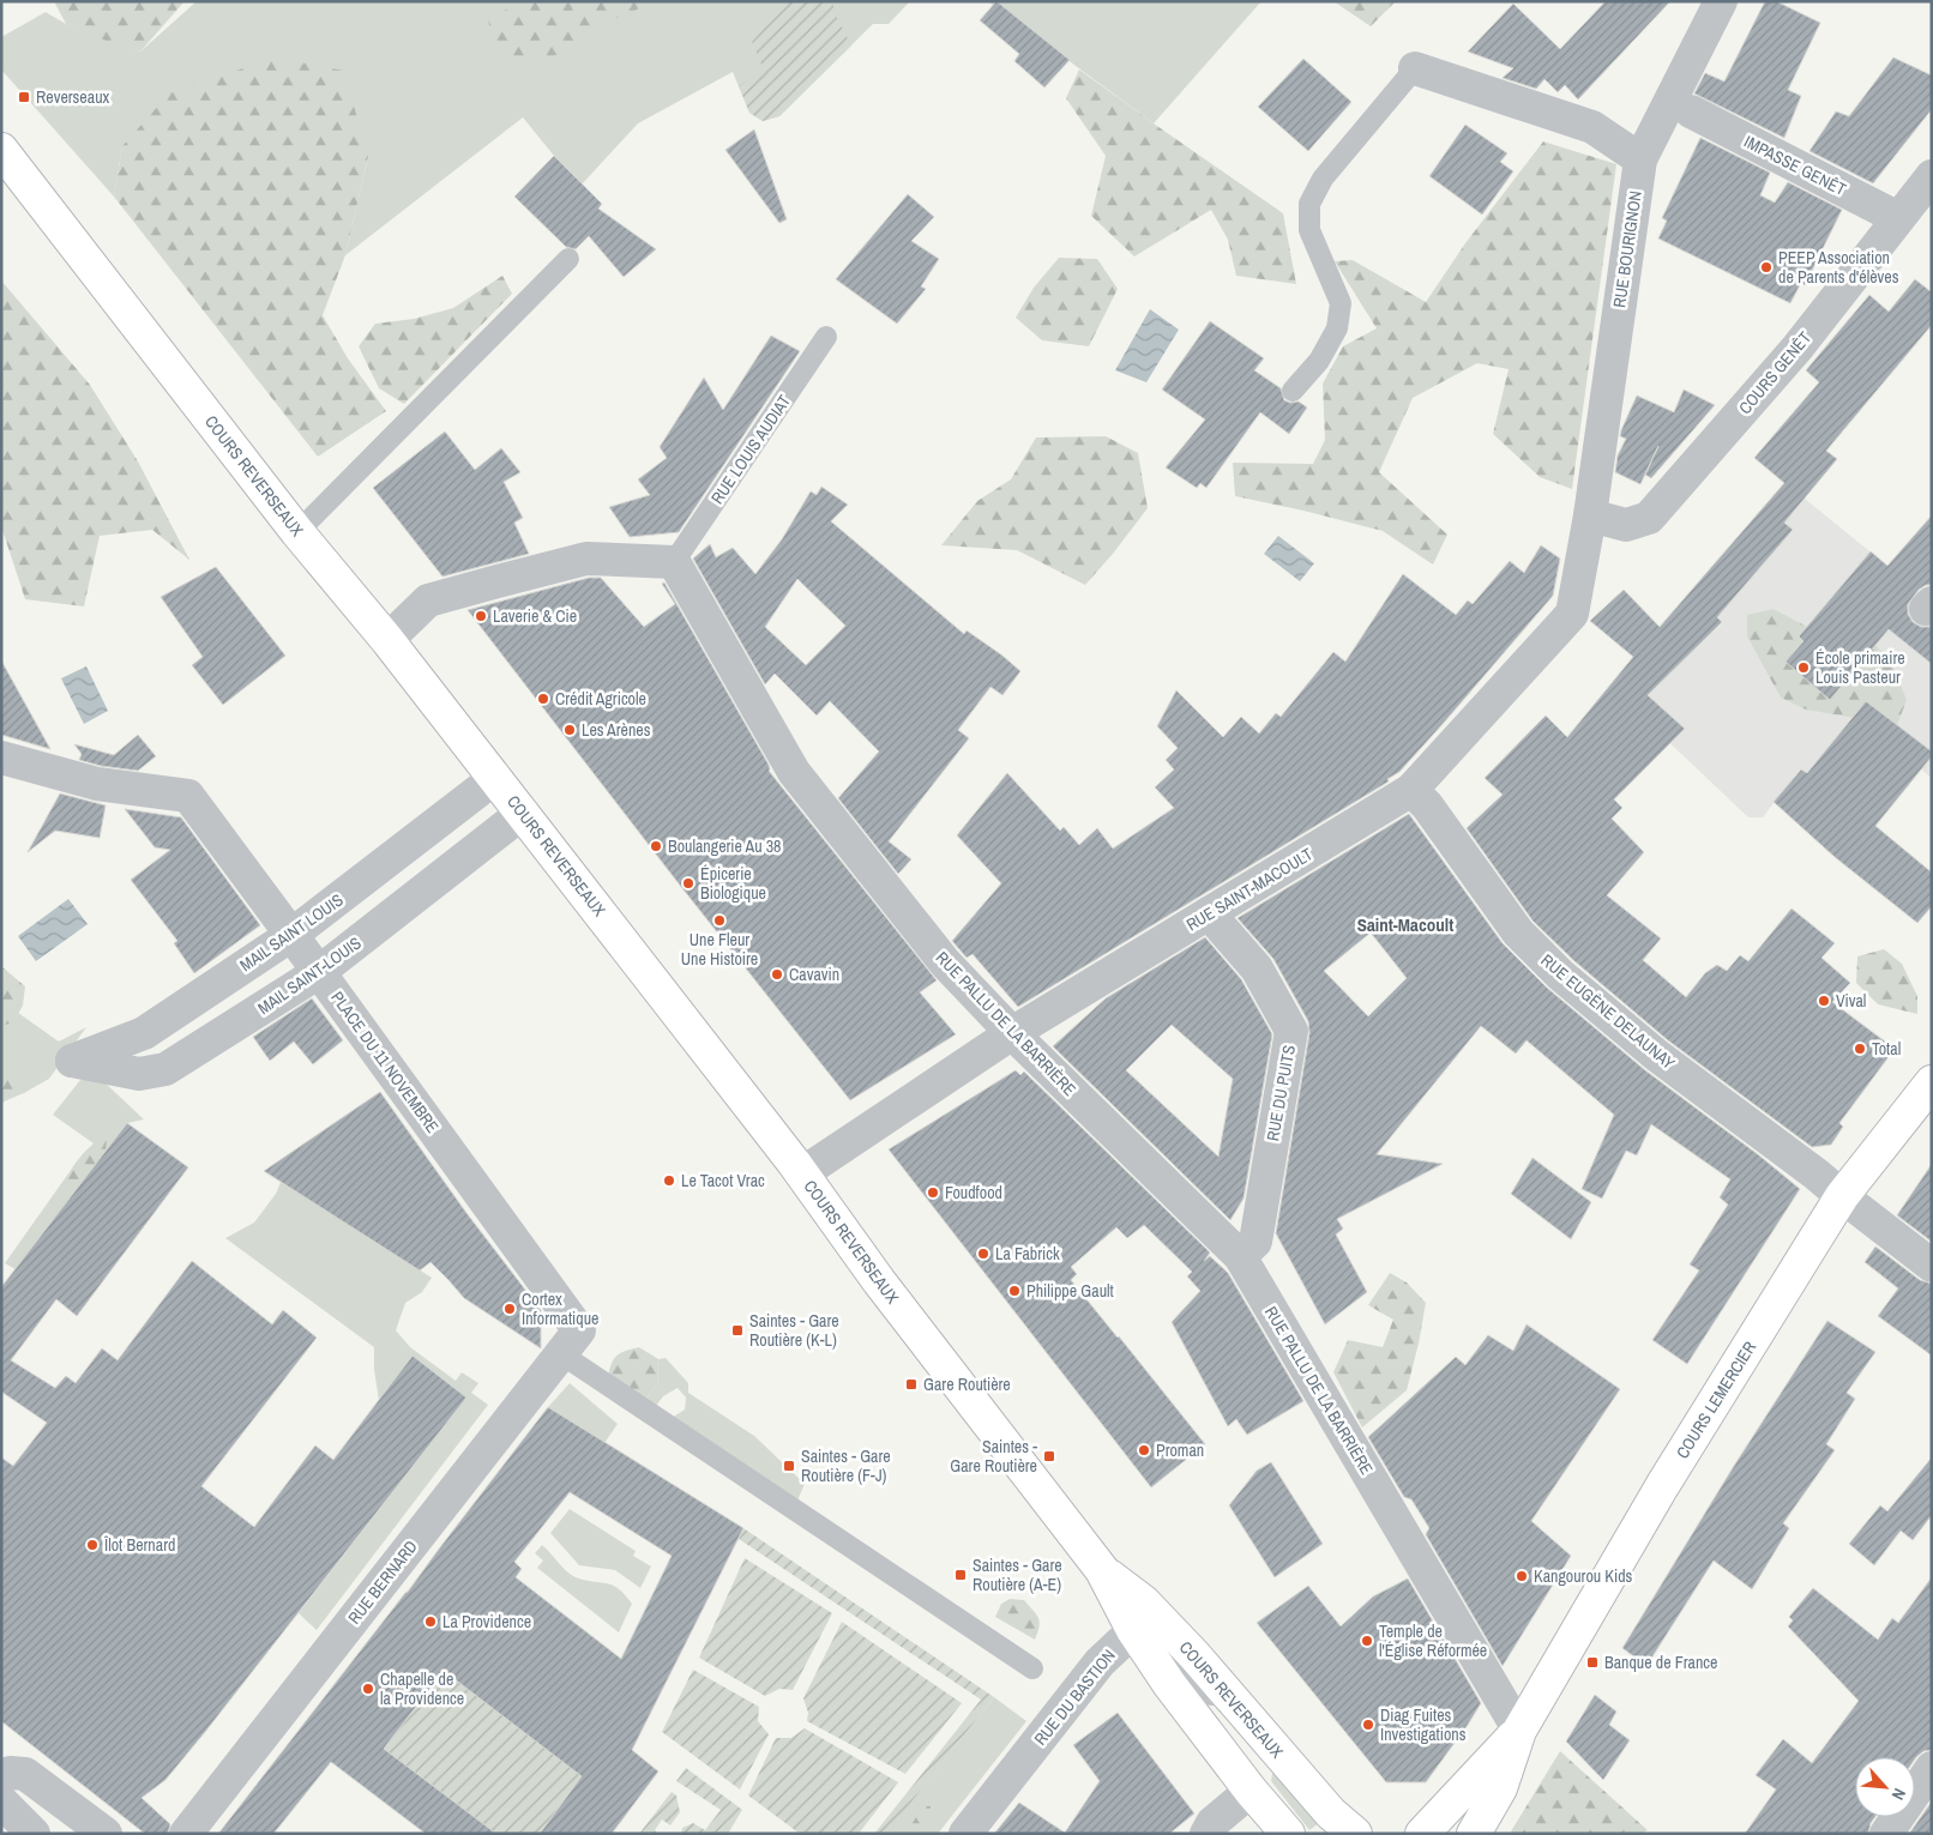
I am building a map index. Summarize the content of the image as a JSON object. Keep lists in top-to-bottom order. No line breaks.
{"streets":{"main road":["COURS REVERSEAUX","COURS LEMERCIER"],"street":["IMPASSE GENÊT","RUE BOURIGNON","COURS GENÊT","RUE SAINT-MACOULT","MAIL SAINT LOUIS","MAIL SAINT-LOUIS","RUE EUGÈNE DELAUNAY","RUE PALLU DE LA BARRIÈRE","PLACE DU 11 NOVEMBRE","RUE DU PUITS","RUE BERNARD","RUE DU BASTION"],"lane":["RUE LOUIS AUDIAT"]},"crossings":[["IMPASSE GENÊT","COURS GENÊT"],["RUE BOURIGNON","COURS GENÊT"],["RUE BOURIGNON","RUE SAINT-MACOULT"],["COURS GENÊT","RUE SAINT-MACOULT"],["RUE LOUIS AUDIAT","RUE PALLU DE LA BARRIÈRE"],["COURS REVERSEAUX","RUE SAINT-MACOULT"],["COURS REVERSEAUX","MAIL SAINT LOUIS"],["COURS REVERSEAUX","MAIL SAINT-LOUIS"],["COURS REVERSEAUX","RUE DU BASTION"],["RUE SAINT-MACOULT","RUE EUGÈNE DELAUNAY"],["RUE SAINT-MACOULT","RUE PALLU DE LA BARRIÈRE"],["RUE SAINT-MACOULT","RUE DU PUITS"],["MAIL SAINT LOUIS","MAIL SAINT-LOUIS"],["MAIL SAINT LOUIS","PLACE DU 11 NOVEMBRE"],["MAIL SAINT-LOUIS","PLACE DU 11 NOVEMBRE"],["RUE EUGÈNE DELAUNAY","COURS LEMERCIER"],["RUE PALLU DE LA BARRIÈRE","RUE DU PUITS"],["RUE PALLU DE LA BARRIÈRE","COURS LEMERCIER"],["PLACE DU 11 NOVEMBRE","RUE BERNARD"]],"districts":["Saint-Macoult"],"places":{"transit":["Reverseaux","Saintes - Gare Routière (K-L)","Gare Routière","Saintes - Gare Routière","Saintes - Gare Routière (F-J)","Saintes - Gare Routière (A-E)","Banque de France"],"other":["PEEP Association de Parents d'élèves","Laverie & Cie","École primaire Louis Pasteur","Crédit Agricole","Les Arènes","Boulangerie Au 38","Épicerie Biologique","Une Fleur Une Histoire","Cavavin","Vival","Total","Le Tacot Vrac","Foudfood","La Fabrick","Philippe Gault","Cortex Informatique","Proman","Îlot Bernard","Kangourou Kids","La Providence","Temple de l'Église Réformée","Chapelle de la Providence","Diag Fuites Investigations"]},"north":"bottom right"}
